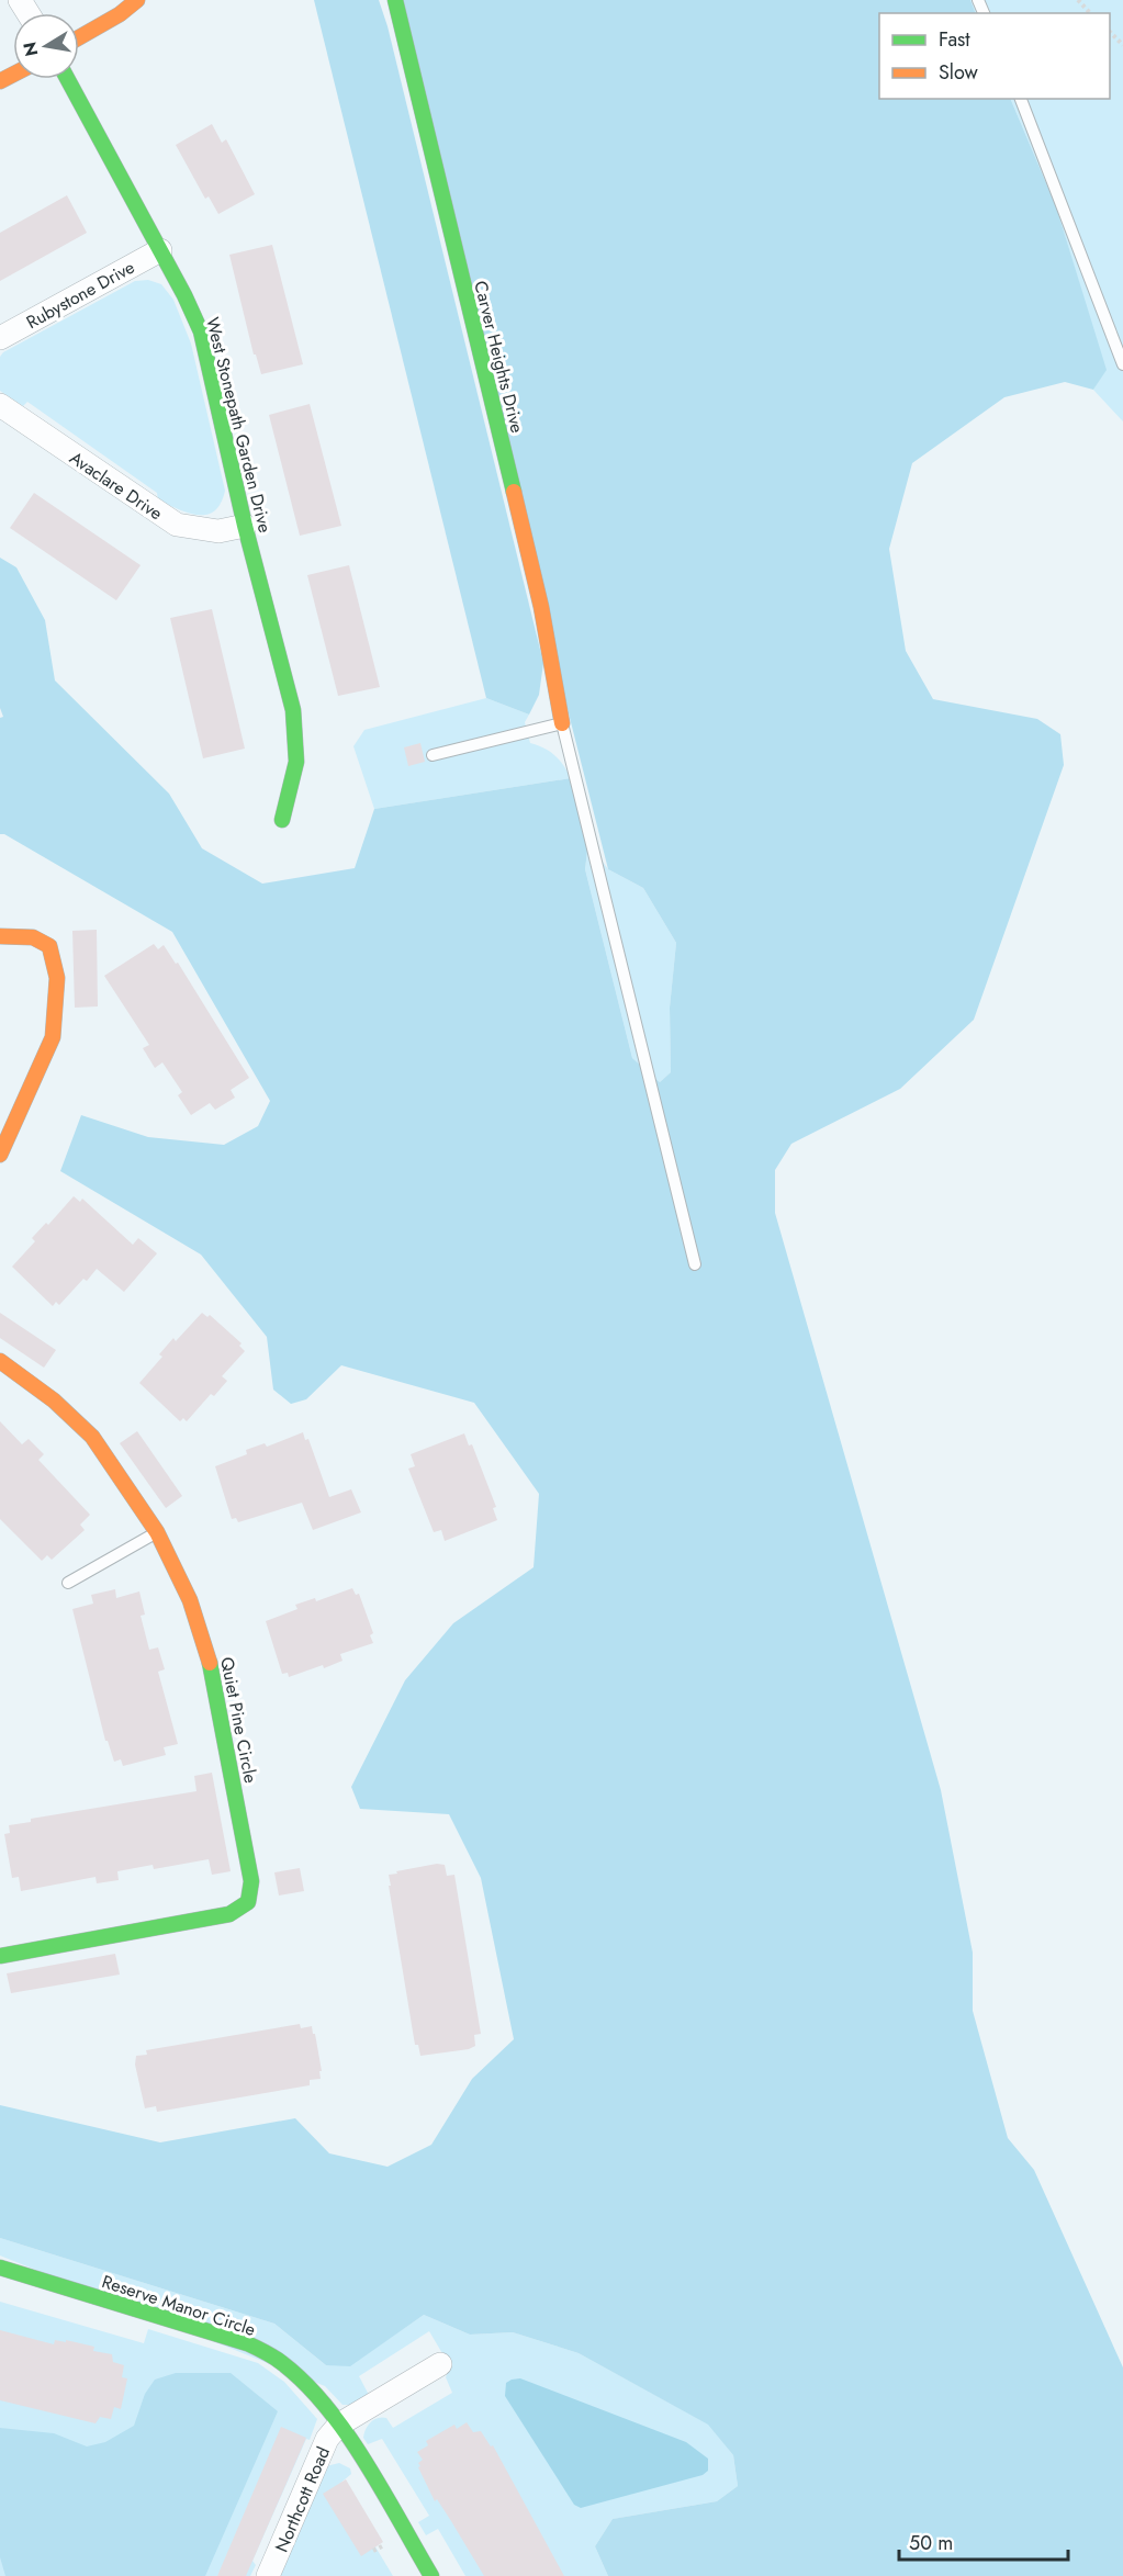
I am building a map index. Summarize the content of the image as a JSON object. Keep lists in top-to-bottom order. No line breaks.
{"streets":{"street":["Rubystone Drive","Carver Heights Drive","West Stonepath Garden Drive","Avaclare Drive","Quiet Pine Circle","Reserve Manor Circle","Northcott Road"]},"crossings":[["Rubystone Drive","West Stonepath Garden Drive"],["West Stonepath Garden Drive","Avaclare Drive"],["Reserve Manor Circle","Northcott Road"]],"legend":["Fast","Slow"],"scale_bar":"50 m","north":"left"}
